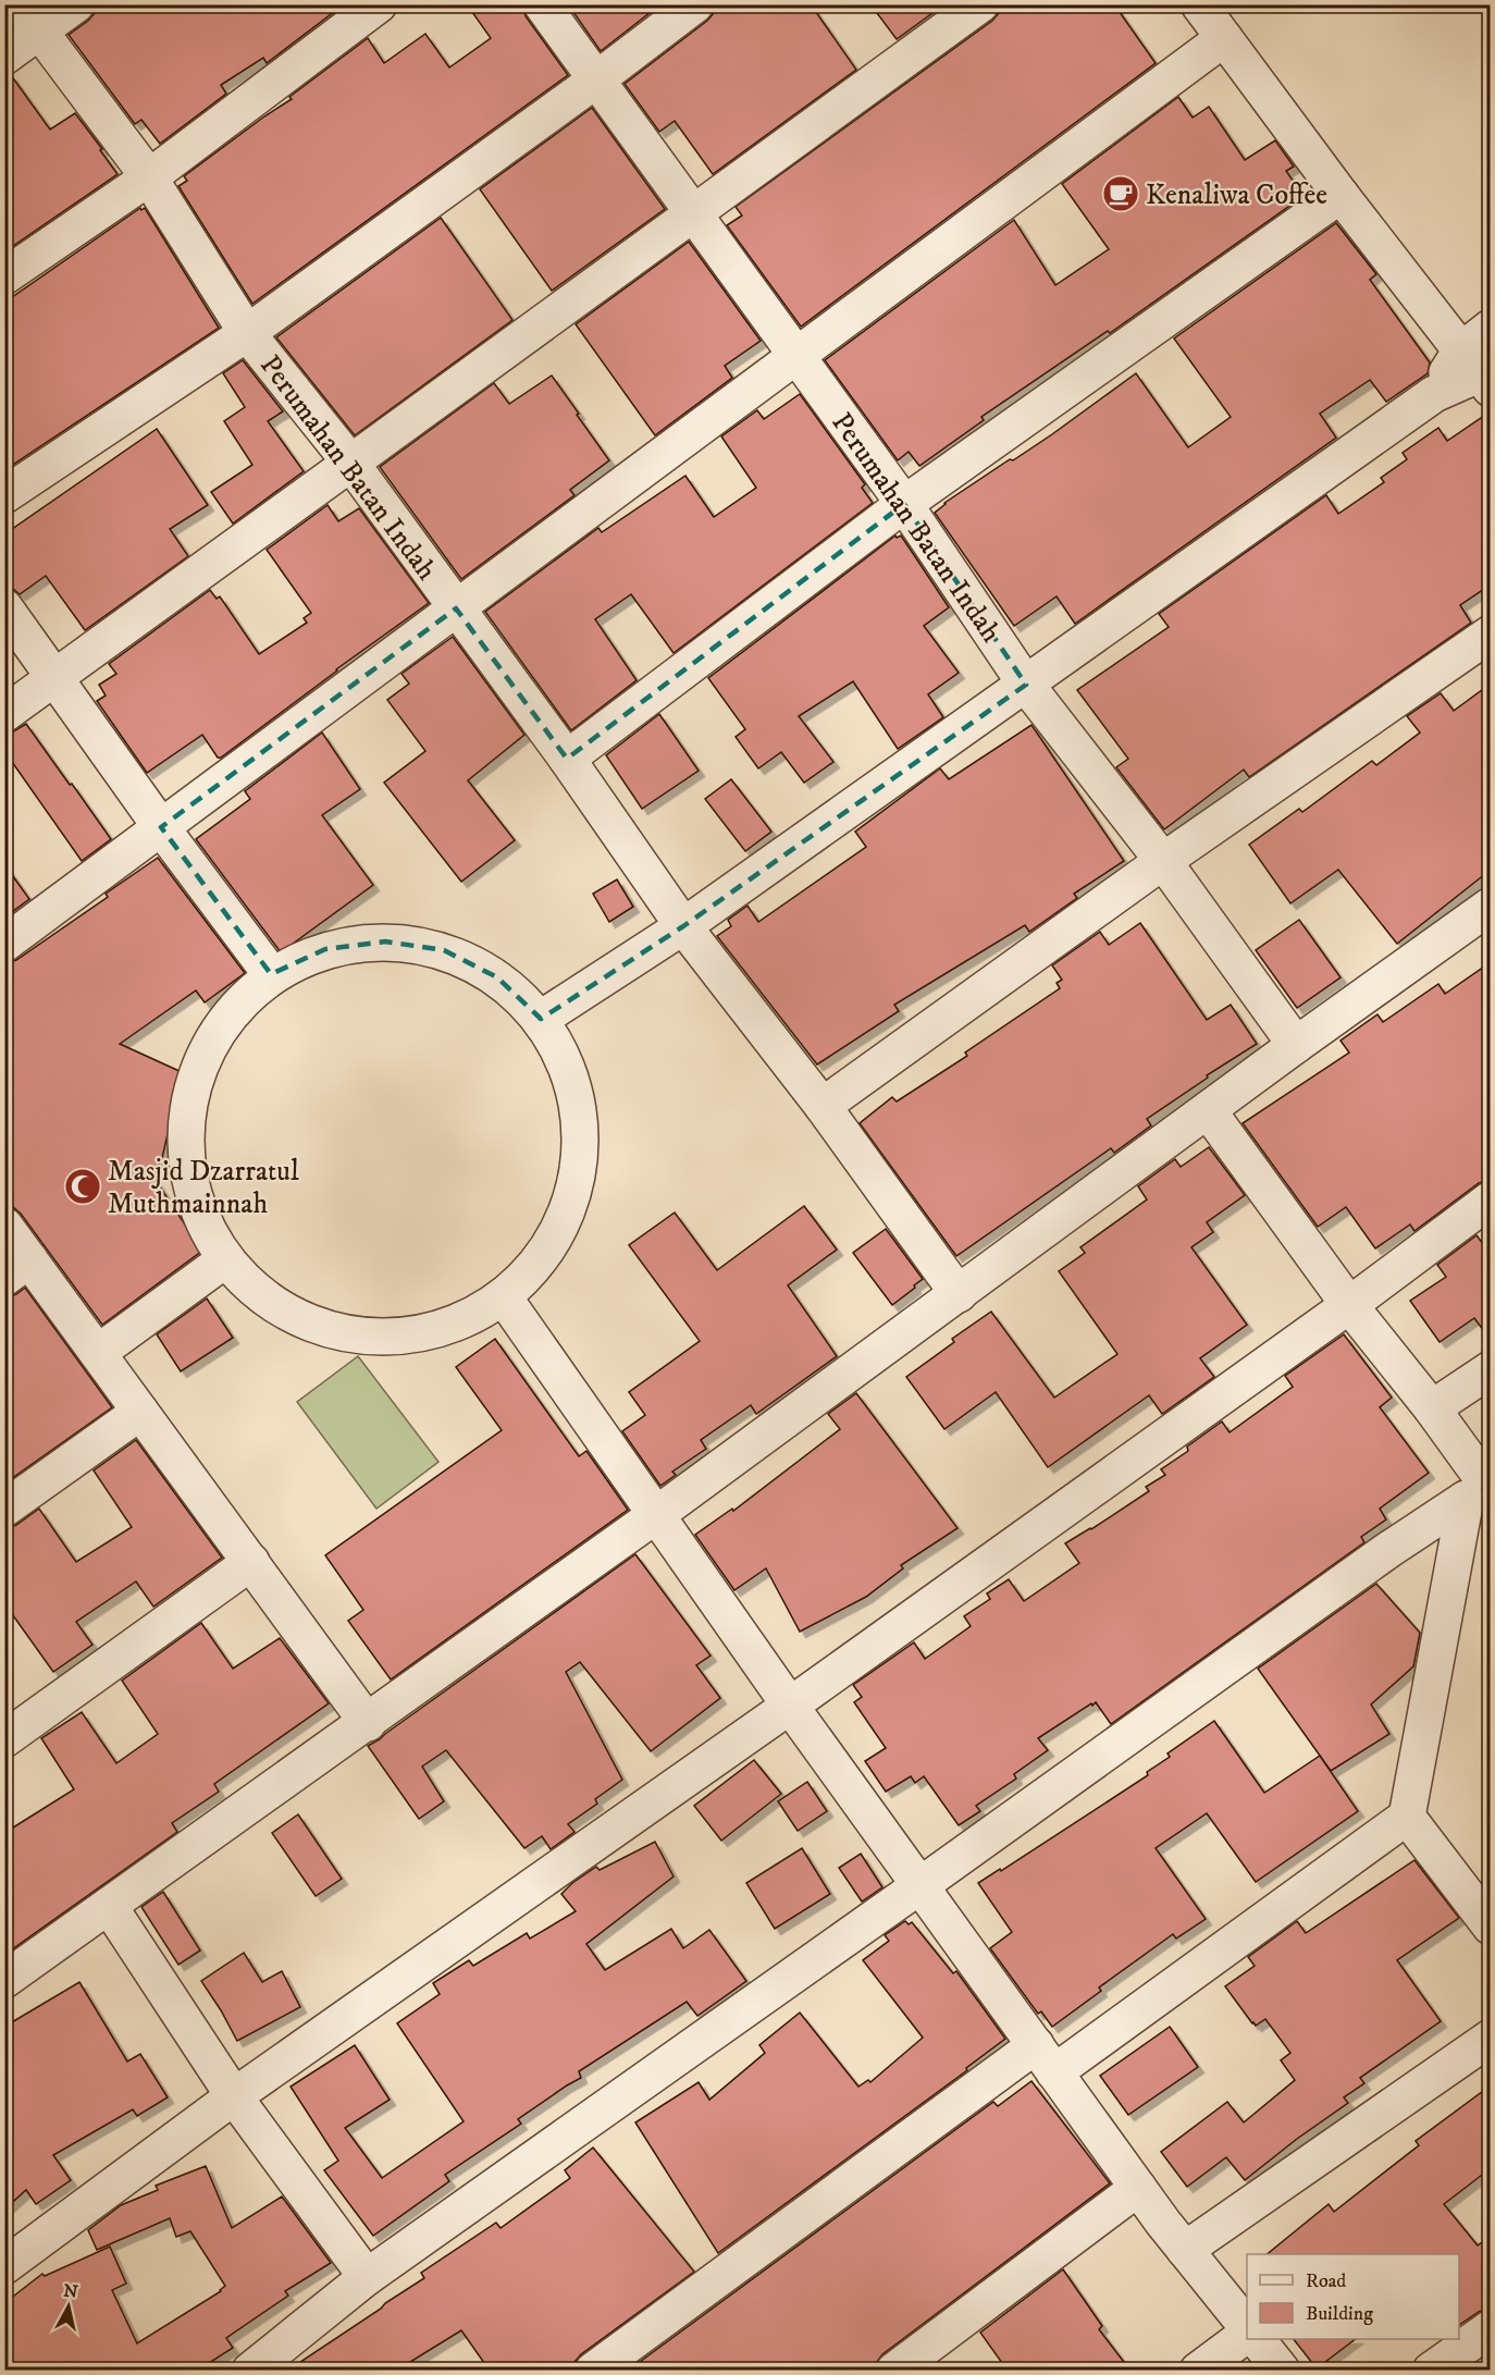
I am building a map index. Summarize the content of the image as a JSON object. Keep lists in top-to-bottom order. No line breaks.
{"streets":{"street":["Perumahan Batan Indah"]},"places":{"cafe":["Kenaliwa Coffee"],"mosque":["Masjid Dzarratul Muthmainnah"]},"legend":["Road","Building"],"north":"top"}
